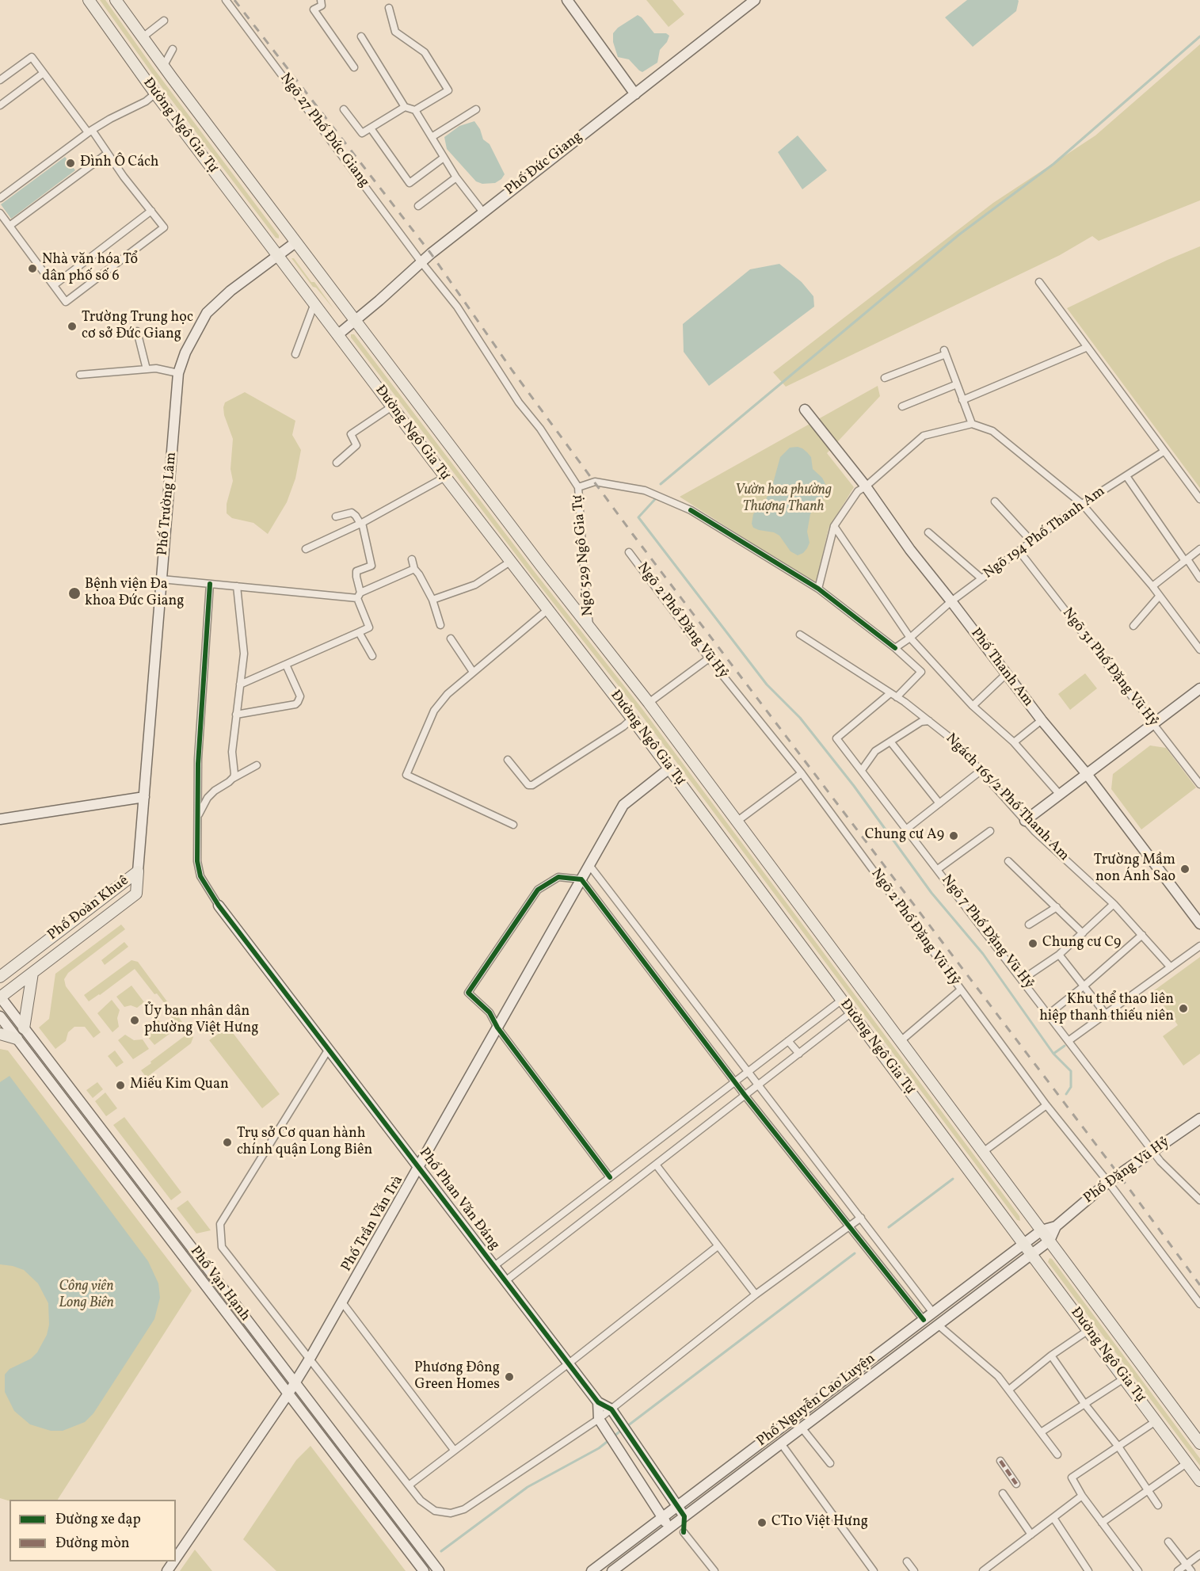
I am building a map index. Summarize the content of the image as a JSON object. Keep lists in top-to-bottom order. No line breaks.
{"streets":{"main road":["Đường Ngô Gia Tự","Phố Đoàn Khuê"],"street":["Ngõ 27 Phố Đức Giang","Phố Đức Giang","Phố Trường Lâm","Ngõ 194 Phố Thanh Am","Ngõ 529 Ngô Gia Tự","Ngõ 2 Phố Đặng Vũ Hỷ","Phố Thanh Am","Ngõ 31 Phố Đặng Vũ Hỷ","Ngách 165/2 Phố Thanh Am","Ngõ 7 Phố Đặng Vũ Hỷ","Phố Đặng Vũ Hỷ","Phố Phan Văn Đáng","Phố Trần Văn Trà","Phố Vạn Hạnh","Phố Nguyễn Cao Luyện"]},"crossings":[["Đường Ngô Gia Tự","Phố Đức Giang"],["Đường Ngô Gia Tự","Phố Trường Lâm"],["Đường Ngô Gia Tự","Ngõ 529 Ngô Gia Tự"],["Đường Ngô Gia Tự","Phố Đặng Vũ Hỷ"],["Đường Ngô Gia Tự","Phố Trần Văn Trà"],["Đường Ngô Gia Tự","Phố Nguyễn Cao Luyện"],["Ngõ 27 Phố Đức Giang","Phố Đức Giang"],["Ngõ 27 Phố Đức Giang","Ngõ 529 Ngô Gia Tự"],["Phố Trường Lâm","Phố Đoàn Khuê"],["Ngõ 194 Phố Thanh Am","Ngõ 529 Ngô Gia Tự"],["Ngõ 194 Phố Thanh Am","Phố Thanh Am"],["Ngõ 194 Phố Thanh Am","Ngõ 31 Phố Đặng Vũ Hỷ"],["Ngõ 529 Ngô Gia Tự","Ngách 165/2 Phố Thanh Am"],["Ngõ 529 Ngô Gia Tự","Ngõ 7 Phố Đặng Vũ Hỷ"],["Ngõ 2 Phố Đặng Vũ Hỷ","Phố Đặng Vũ Hỷ"],["Ngách 165/2 Phố Thanh Am","Ngõ 7 Phố Đặng Vũ Hỷ"],["Phố Đoàn Khuê","Phố Vạn Hạnh"],["Ngõ 7 Phố Đặng Vũ Hỷ","Phố Đặng Vũ Hỷ"],["Phố Đặng Vũ Hỷ","Phố Nguyễn Cao Luyện"],["Phố Phan Văn Đáng","Phố Trần Văn Trà"],["Phố Phan Văn Đáng","Phố Nguyễn Cao Luyện"],["Phố Trần Văn Trà","Phố Vạn Hạnh"]],"parks":["Vườn hoa phường Thượng Thanh","Công viên Long Biên"],"places":["Đình Ô Cách","Nhà văn hóa Tổ dân phố số 6","Trường Trung học cơ sở Đức Giang","Bệnh viện Đa khoa Đức Giang","Chung cư A9","Trường Mầm non Ánh Sao","Chung cư C9","Khu thể thao liên hiệp thanh thiếu niên","Ủy ban nhân dân phường Việt Hưng","Miếu Kim Quan","Trụ sở Cơ quan hành chính quận Long Biên","Phương Đông Green Homes","CT10 Việt Hưng"],"legend":["Đường xe đạp","Đường mòn"]}
